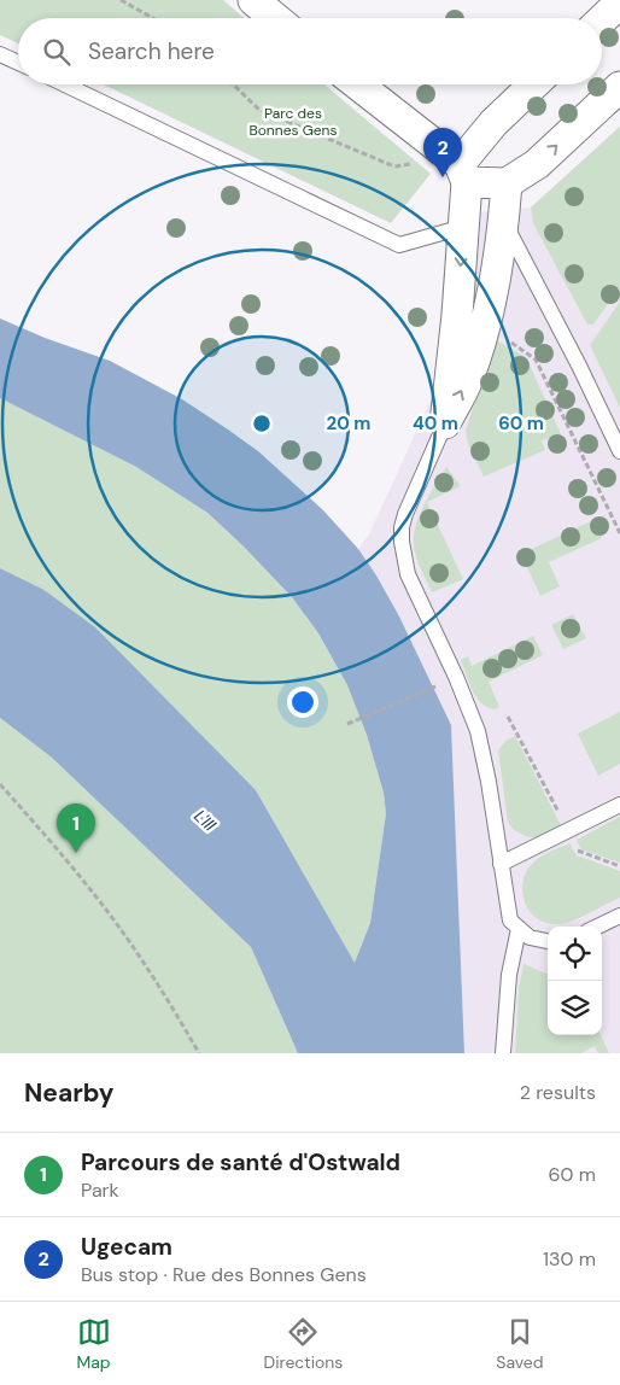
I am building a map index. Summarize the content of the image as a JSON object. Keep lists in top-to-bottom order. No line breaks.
{"water":["L'Ill"],"parks":["Parc des Bonnes Gens"],"page":{"search":"Search here","pins":["2","1"],"heading":["Nearby","2 results"],"list":[{"mark":"1","name":"Parcours de santé d'Ostwald","note":"Park","value":"60 m"},{"mark":"2","name":"Ugecam","note":"Bus stop · Rue des Bonnes Gens","value":"130 m"}],"nav":["Map","Directions","Saved"]},"rings":["20 m","40 m","60 m"]}
